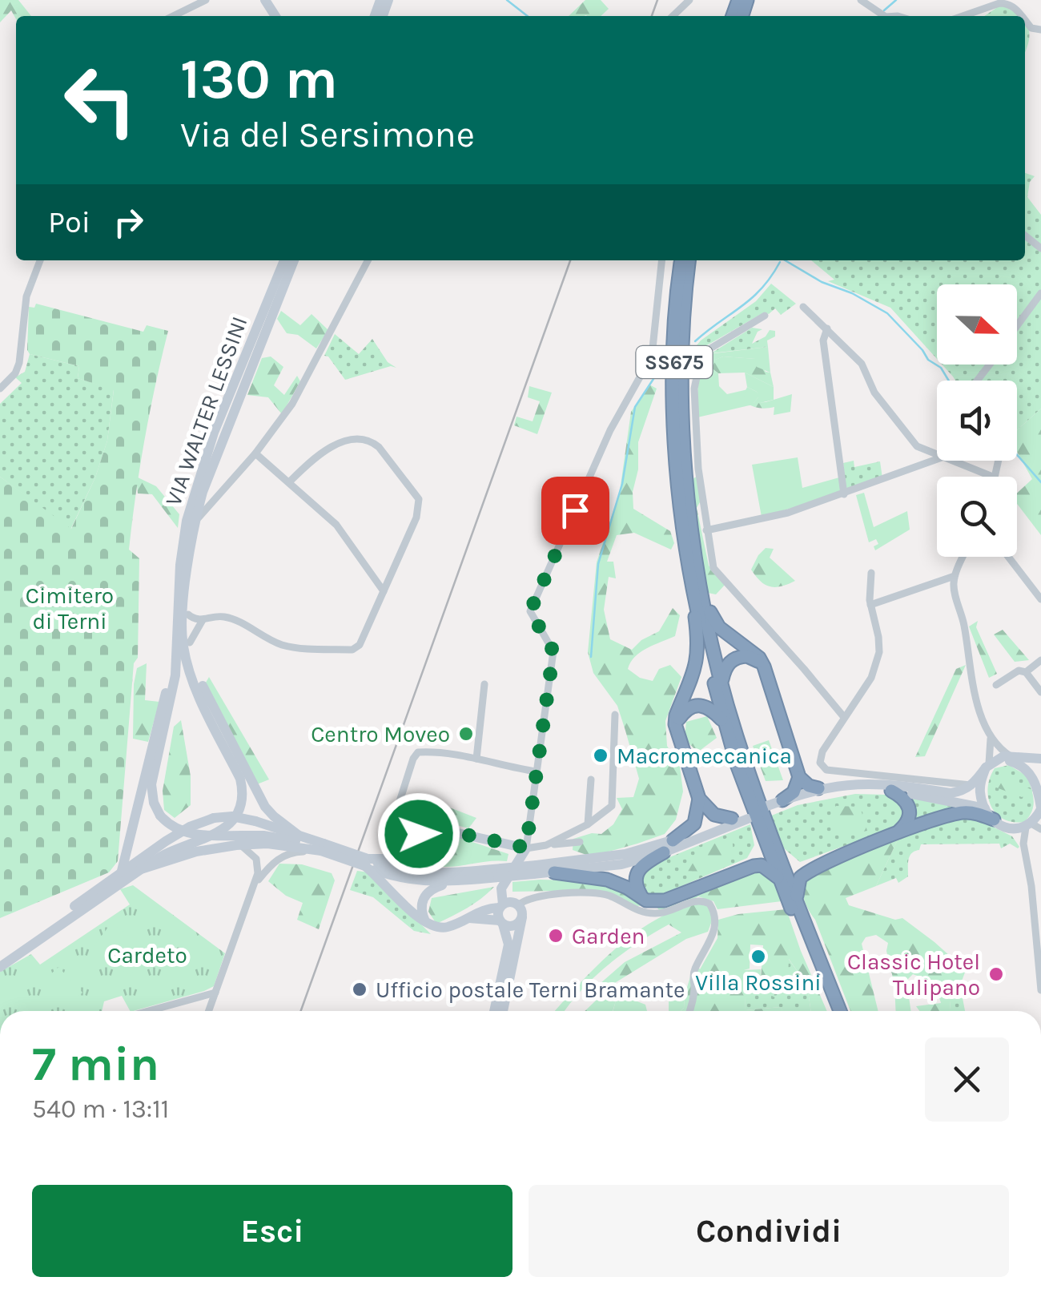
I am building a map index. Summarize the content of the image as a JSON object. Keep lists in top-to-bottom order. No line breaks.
{"streets":{"highway":["SS675"],"main road":["VIA WALTER LESSINI"]},"parks":["Cimitero di Terni","Cardeto"],"places":["Centro Moveo","Macromeccanica","Garden","Villa Rossini","Classic Hotel Tulipano","Ufficio postale Terni Bramante"],"north":"right","page":{"turn":["130 m","Via del Sersimone"],"then":"Poi","heading":["7 min","540 m · 13:11"],"buttons":["Esci","Condividi"]}}
